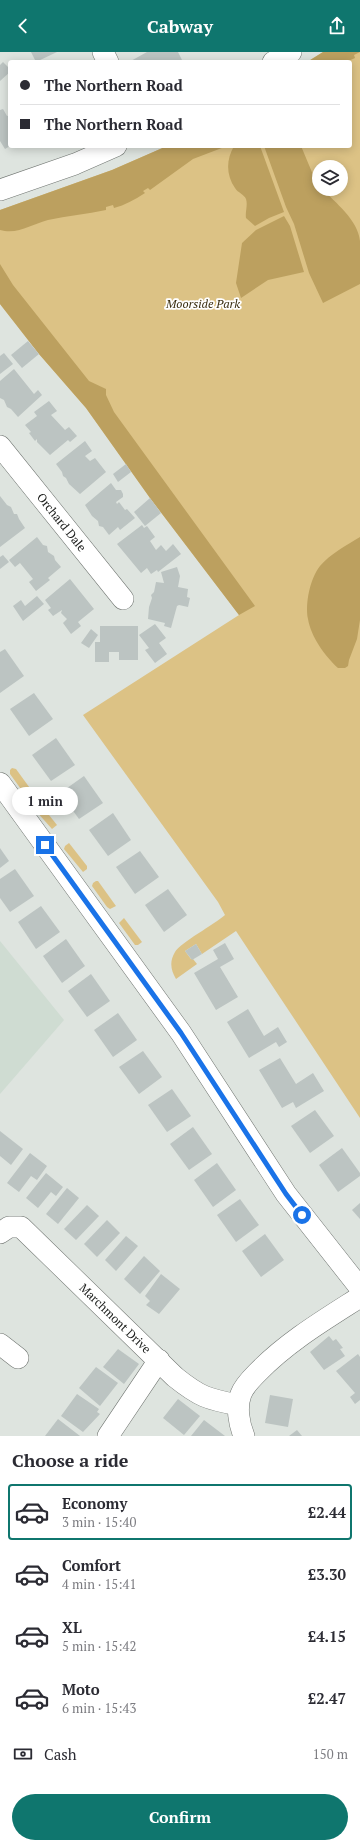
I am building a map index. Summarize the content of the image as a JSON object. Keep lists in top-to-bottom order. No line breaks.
{"streets":{"street":["Orchard Dale","Marchmont Drive"]},"parks":["Moorside Park"],"page":{"header":"Cabway","banner":["The Northern Road","The Northern Road"],"bubble":"1 min","heading":"Choose a ride","list":[{"name":"Economy","note":"3 min · 15:40","value":"£2.44"},{"name":"Comfort","note":"4 min · 15:41","value":"£3.30"},{"name":"XL","note":"5 min · 15:42","value":"£4.15"},{"name":"Moto","note":"6 min · 15:43","value":"£2.47"}],"pay":["Cash","150 m"],"buttons":"Confirm"}}
